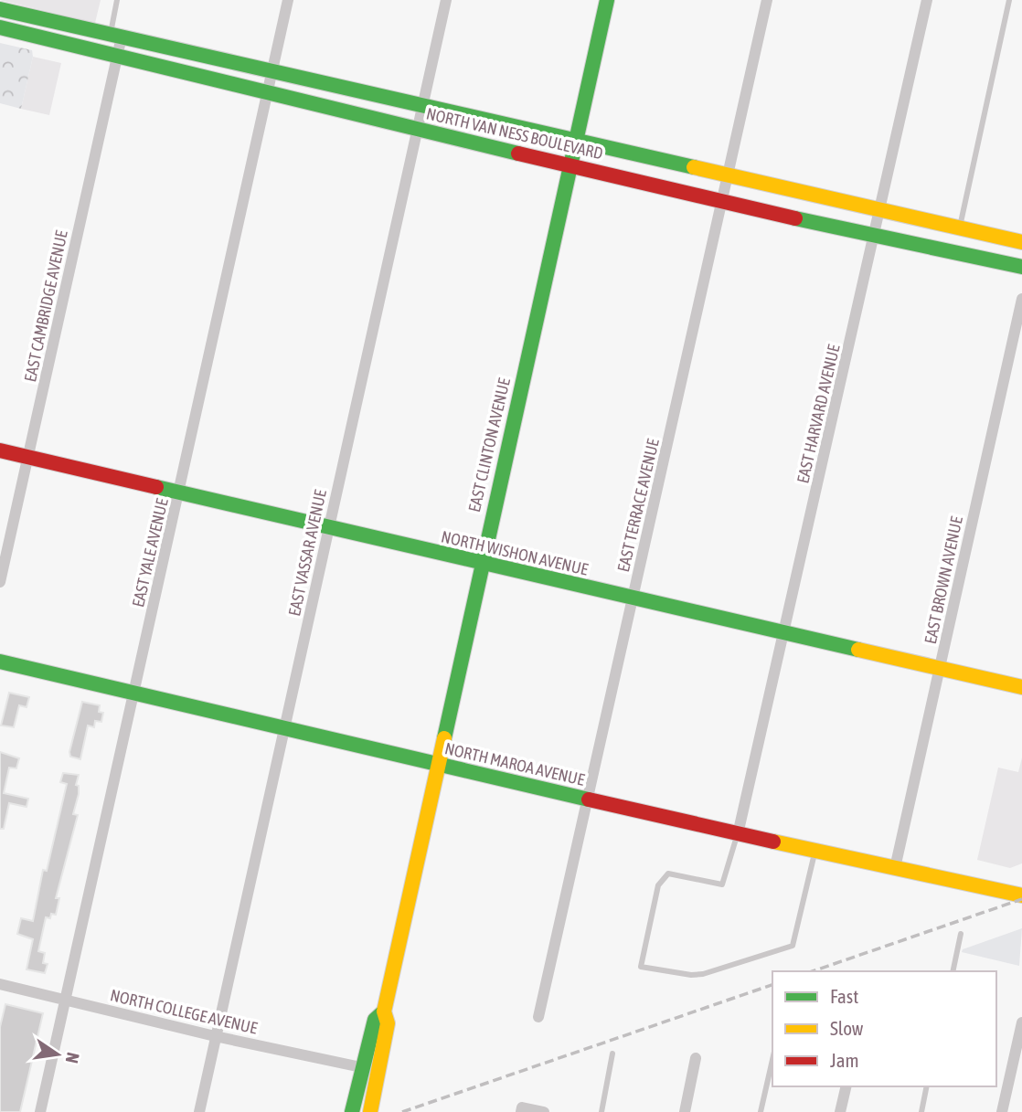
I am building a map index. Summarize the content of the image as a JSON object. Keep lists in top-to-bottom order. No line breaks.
{"streets":{"main road":["NORTH VAN NESS BOULEVARD","EAST CLINTON AVENUE","NORTH WISHON AVENUE","NORTH MAROA AVENUE"],"street":["EAST CAMBRIDGE AVENUE","EAST HARVARD AVENUE","EAST TERRACE AVENUE","EAST YALE AVENUE","EAST VASSAR AVENUE","EAST BROWN AVENUE","NORTH COLLEGE AVENUE"]},"crossings":[["NORTH VAN NESS BOULEVARD","EAST CAMBRIDGE AVENUE"],["NORTH VAN NESS BOULEVARD","EAST HARVARD AVENUE"],["NORTH VAN NESS BOULEVARD","EAST CLINTON AVENUE"],["NORTH VAN NESS BOULEVARD","EAST TERRACE AVENUE"],["NORTH VAN NESS BOULEVARD","EAST YALE AVENUE"],["NORTH VAN NESS BOULEVARD","EAST VASSAR AVENUE"],["EAST CAMBRIDGE AVENUE","NORTH WISHON AVENUE"],["EAST HARVARD AVENUE","NORTH WISHON AVENUE"],["EAST HARVARD AVENUE","NORTH MAROA AVENUE"],["EAST CLINTON AVENUE","NORTH WISHON AVENUE"],["EAST CLINTON AVENUE","NORTH MAROA AVENUE"],["EAST CLINTON AVENUE","NORTH COLLEGE AVENUE"],["EAST TERRACE AVENUE","NORTH WISHON AVENUE"],["EAST TERRACE AVENUE","NORTH MAROA AVENUE"],["EAST YALE AVENUE","NORTH WISHON AVENUE"],["EAST YALE AVENUE","NORTH MAROA AVENUE"],["EAST YALE AVENUE","NORTH COLLEGE AVENUE"],["EAST VASSAR AVENUE","NORTH WISHON AVENUE"],["EAST VASSAR AVENUE","NORTH MAROA AVENUE"],["EAST VASSAR AVENUE","NORTH COLLEGE AVENUE"],["NORTH WISHON AVENUE","EAST BROWN AVENUE"],["EAST BROWN AVENUE","NORTH MAROA AVENUE"]],"legend":["Fast","Slow","Jam"],"north":"right"}
